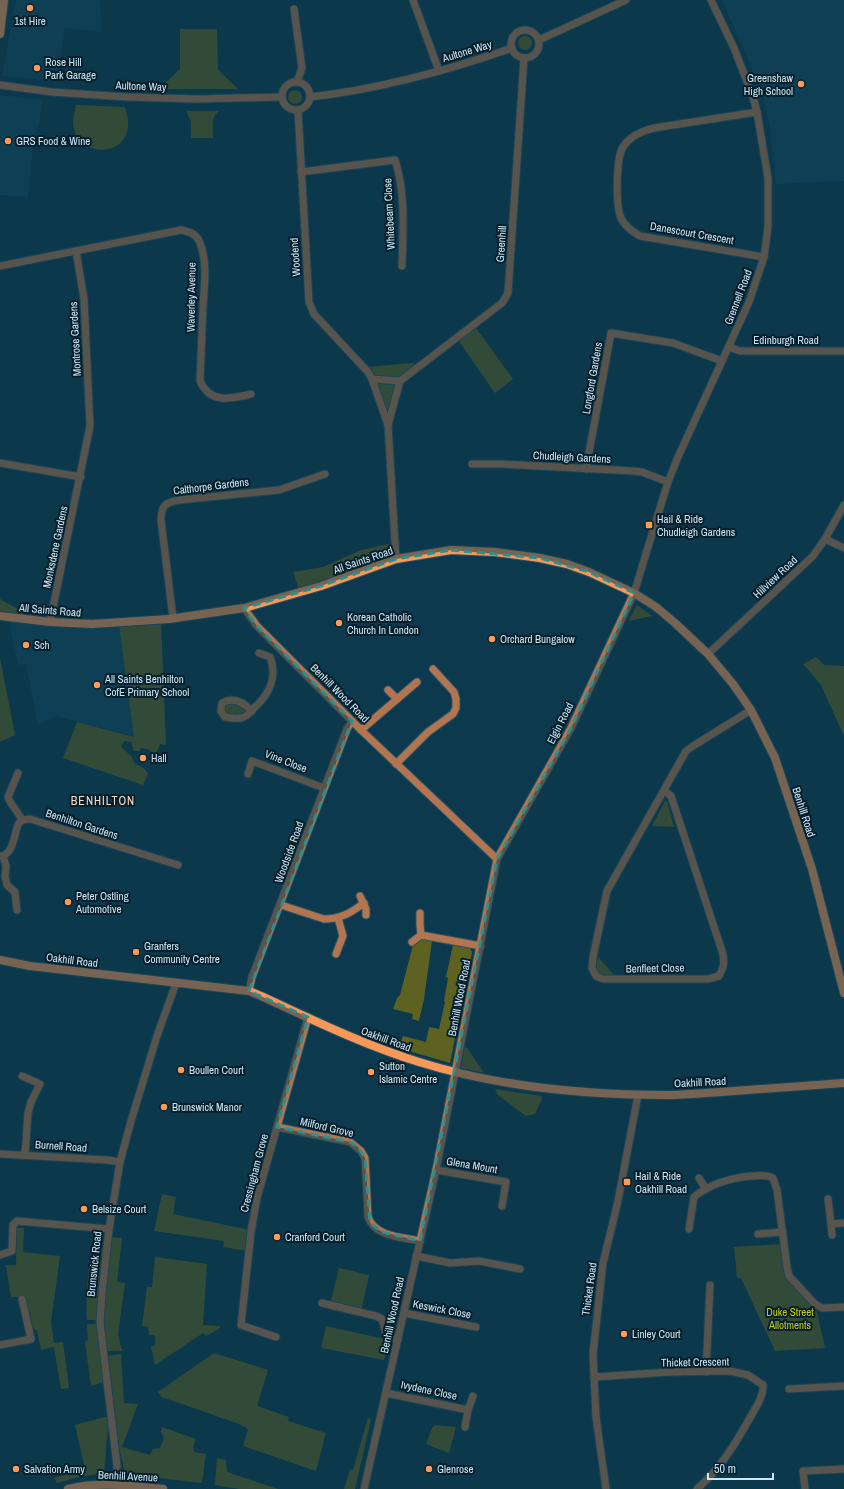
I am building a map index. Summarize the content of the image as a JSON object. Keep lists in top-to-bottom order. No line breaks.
{"streets":{"street":["Aultone Way","Whitebeam Close","Danescourt Crescent","Greenhill","Woodend","Waverley Avenue","Grennell Road","Montrose Gardens","Edinburgh Road","Longford Gardens","Chudleigh Gardens","Calthorpe Gardens","Monksdene Gardens","All Saints Road","Hillview Road","Benhill Wood Road","Elgin Road","Vine Close","Benhill Road","Benhilton Gardens","Woodside Road","Oakhill Road","Benfleet Close","Milford Grove","Burnell Road","Glena Mount","Cressingham Grove","Brunswick Road","Thicket Road","Keswick Close","Thicket Crescent","Ivydene Close","Benhill Avenue"]},"crossings":[["Aultone Way","Greenhill"],["Aultone Way","Woodend"],["Whitebeam Close","Woodend"],["Danescourt Crescent","Grennell Road"],["Greenhill","Woodend"],["Woodend","All Saints Road"],["Waverley Avenue","Montrose Gardens"],["Grennell Road","Edinburgh Road"],["Grennell Road","Longford Gardens"],["Grennell Road","Chudleigh Gardens"],["Grennell Road","All Saints Road"],["Grennell Road","Elgin Road"],["Montrose Gardens","Monksdene Gardens"],["Longford Gardens","Chudleigh Gardens"],["Calthorpe Gardens","All Saints Road"],["Monksdene Gardens","All Saints Road"],["All Saints Road","Hillview Road"],["All Saints Road","Benhill Wood Road"],["All Saints Road","Elgin Road"],["All Saints Road","Benhill Road"],["Hillview Road","Benhill Road"],["Benhill Wood Road","Elgin Road"],["Benhill Wood Road","Woodside Road"],["Benhill Wood Road","Oakhill Road"],["Benhill Wood Road","Milford Grove"],["Benhill Wood Road","Glena Mount"],["Benhill Wood Road","Keswick Close"],["Benhill Wood Road","Ivydene Close"],["Vine Close","Woodside Road"],["Benhill Road","Benfleet Close"],["Woodside Road","Oakhill Road"],["Oakhill Road","Cressingham Grove"],["Oakhill Road","Brunswick Road"],["Oakhill Road","Thicket Road"],["Milford Grove","Cressingham Grove"],["Burnell Road","Brunswick Road"],["Brunswick Road","Benhill Avenue"],["Thicket Road","Thicket Crescent"]],"districts":["BENHILTON"],"parks":["Duke Street Allotments"],"places":{"other":["1st Hire","Rose Hill Park Garage","Greenshaw High School","GRS Food & Wine","Korean Catholic Church In London","Orchard Bungalow","Sch","All Saints Benhilton CofE Primary School","Hall","Peter Ostling Automotive","Granfers Community Centre","Boullen Court","Sutton Islamic Centre","Brunswick Manor","Belsize Court","Cranford Court","Linley Court","Salvation Army","Glenrose"],"transit":["Hail & Ride Chudleigh Gardens","Hail & Ride Oakhill Road"]},"scale_bar":"50 m"}
